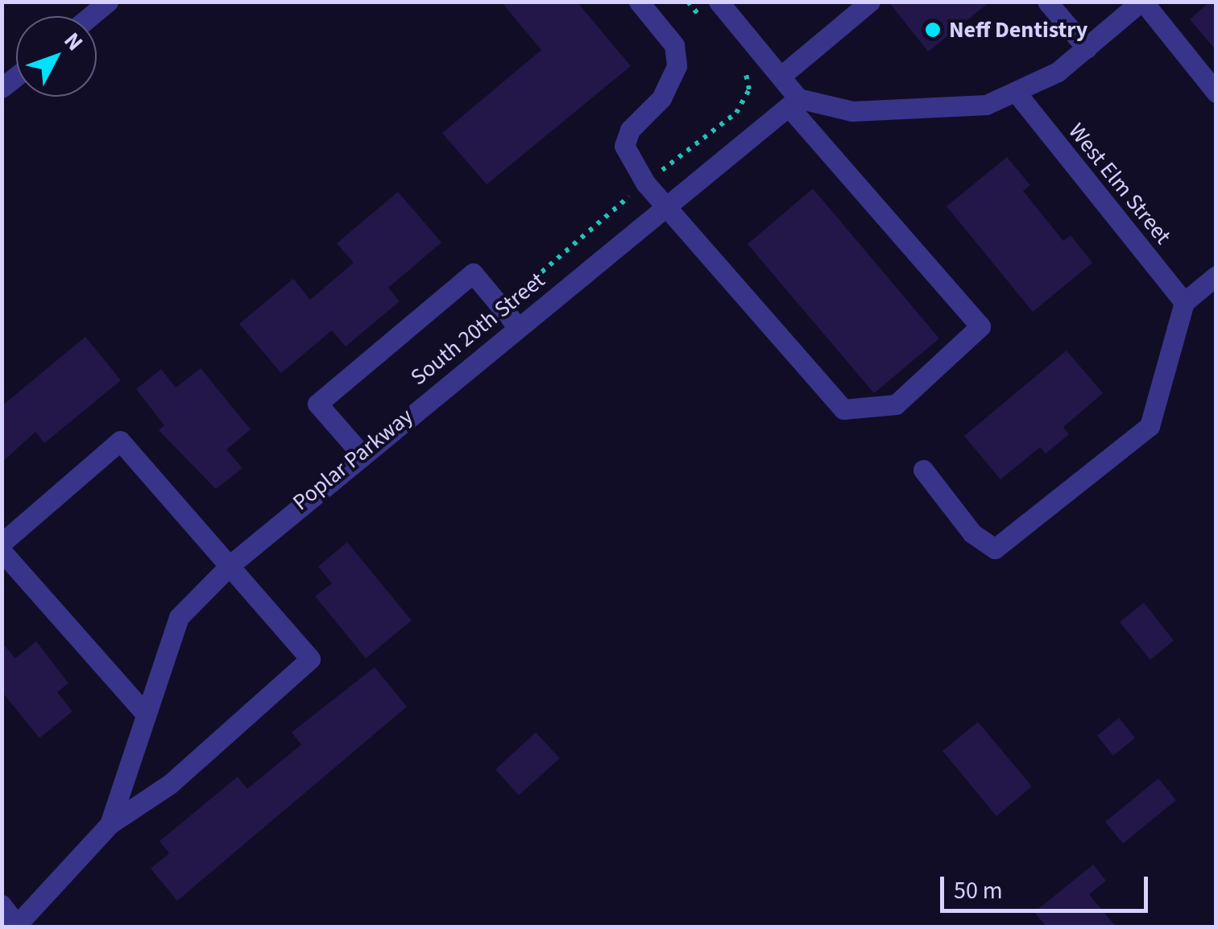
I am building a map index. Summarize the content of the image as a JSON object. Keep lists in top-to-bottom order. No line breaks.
{"streets":{"street":["West Elm Street","South 20th Street"]},"places":["Neff Dentistry"],"scale_bar":"50 m","north":"top right"}
